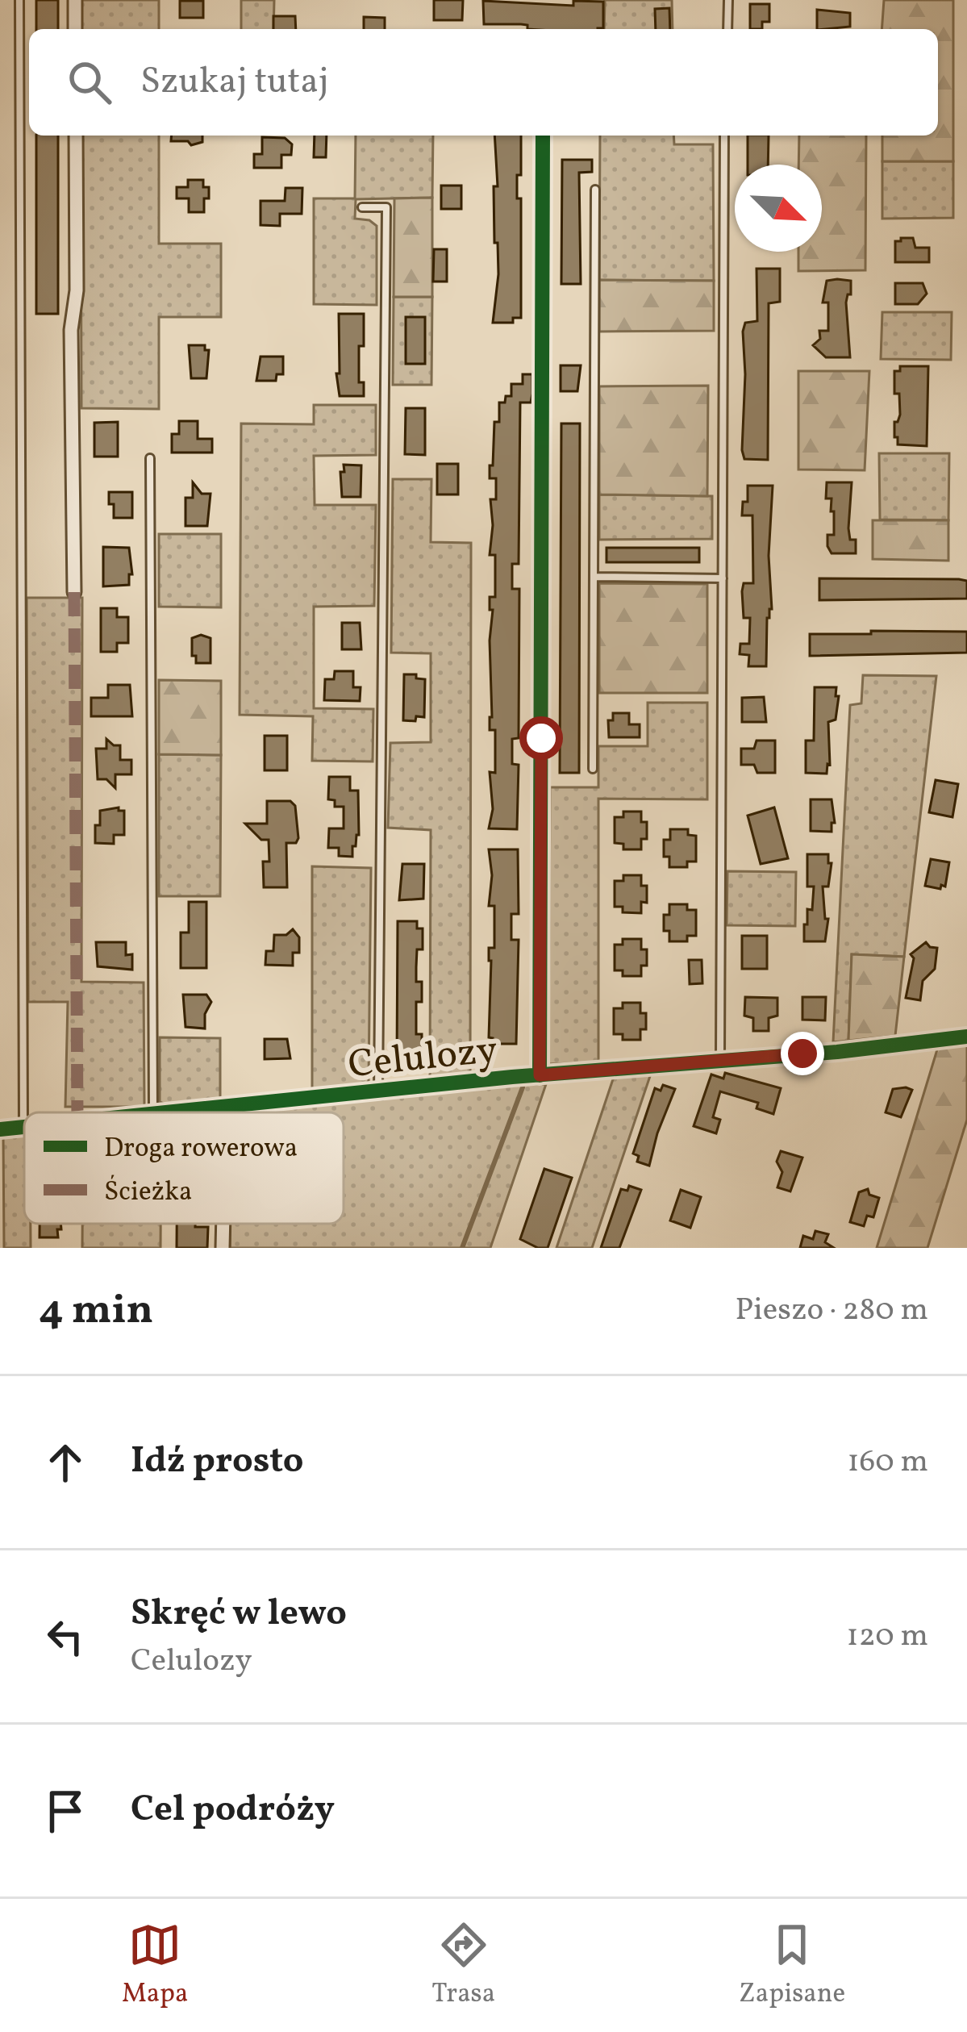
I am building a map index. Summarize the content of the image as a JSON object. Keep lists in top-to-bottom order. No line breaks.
{"streets":{"street":["Celulozy"]},"legend":["Droga rowerowa","Ścieżka"],"north":"bottom right","page":{"search":"Szukaj tutaj","heading":["4 min","Pieszo · 280 m"],"list":[["Idź prosto","160 m"],["Skręć w lewo","Celulozy","120 m"],"Cel podróży"],"nav":["Mapa","Trasa","Zapisane"]}}
